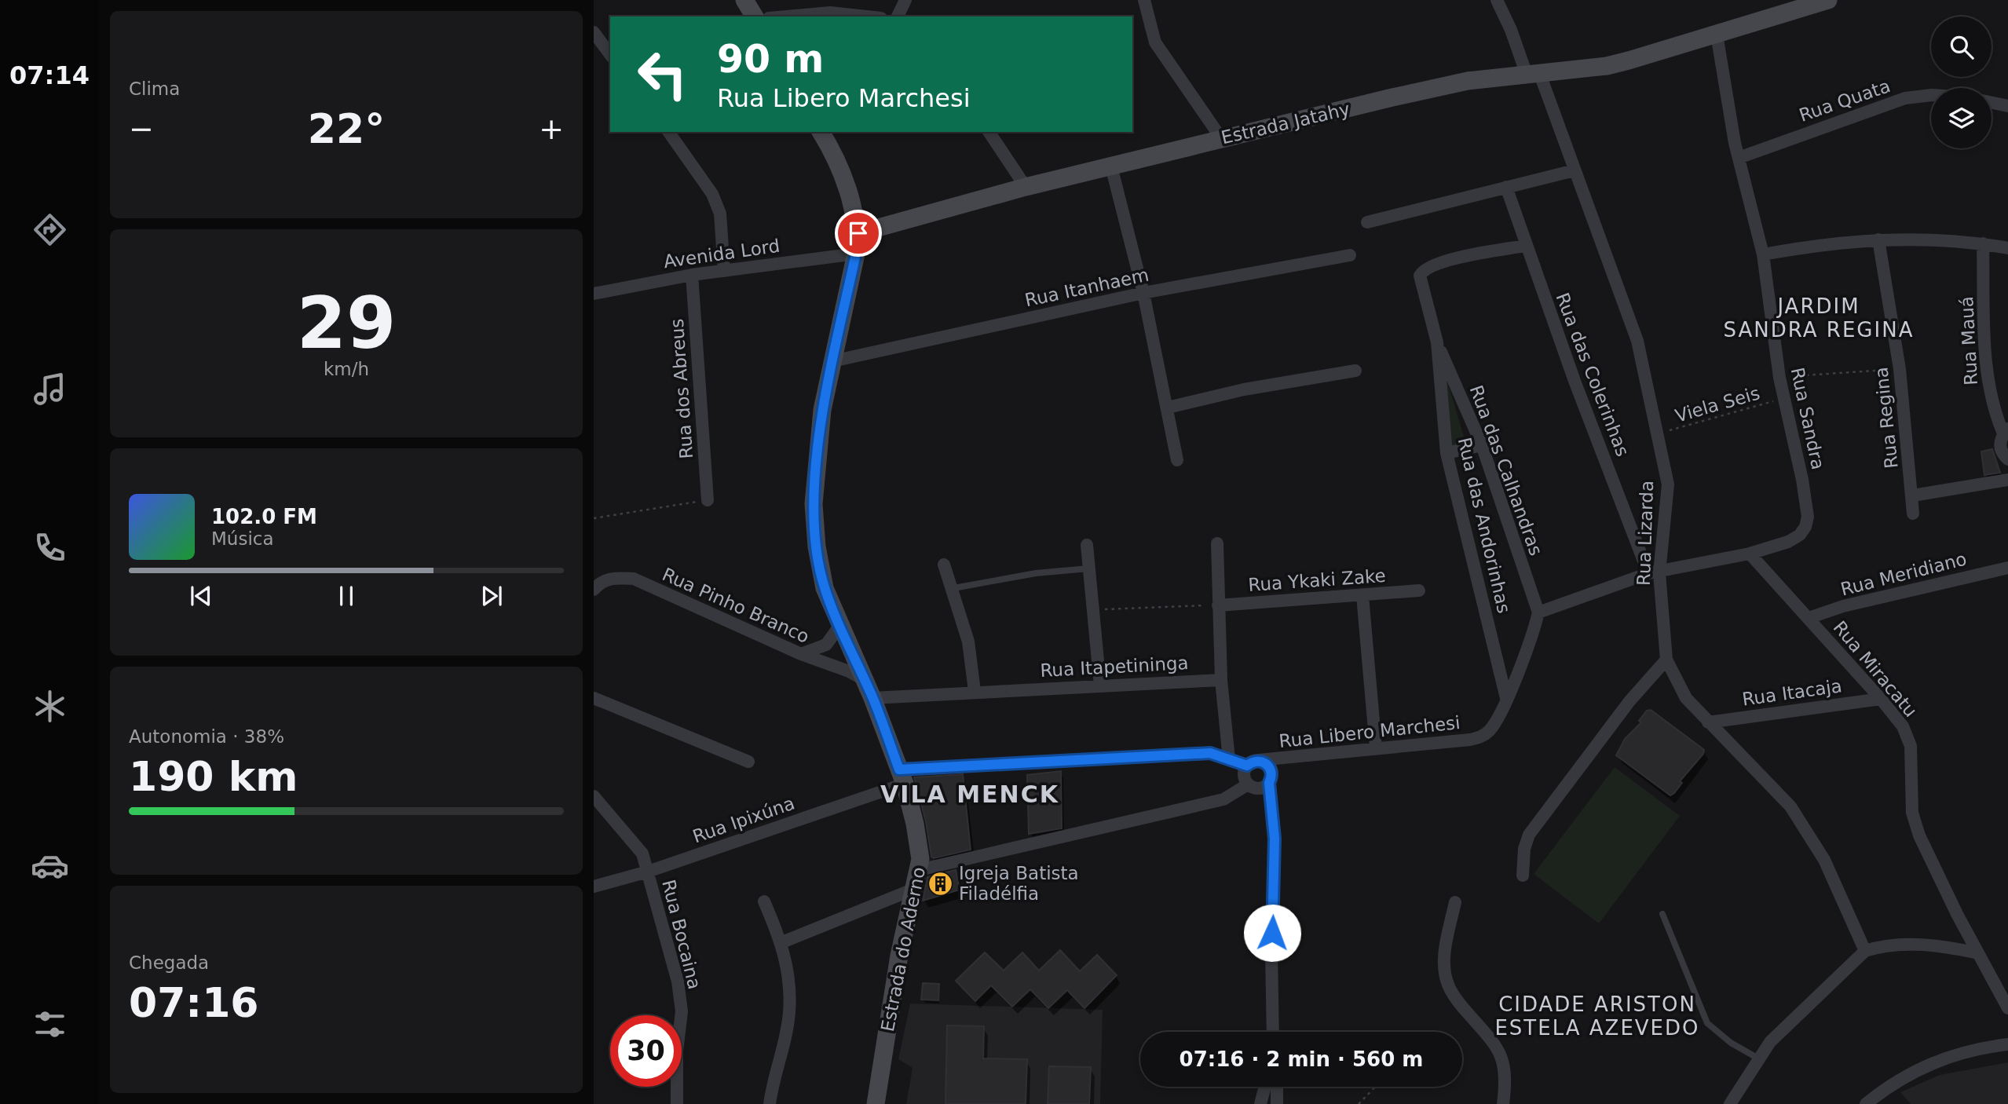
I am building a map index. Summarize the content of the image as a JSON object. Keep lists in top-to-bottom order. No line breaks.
{"streets":{"main road":["Estrada Jatahy","Estrada do Aderno"],"street":["Rua Quata","Avenida Lord","Rua Itanhaem","Rua Mauá","Rua das Colerinhas","Rua dos Abreus","Rua Regina","Rua Sandra","Rua das Calhandras","Rua das Andorinhas","Rua Lizarda","Rua Meridiano","Rua Ykaki Zake","Rua Pinho Branco","Rua Itapetininga","Rua Miracatu","Rua Itacaja","Rua Libero Marchesi","Rua Ipixúna","Rua Bocaina"],"path":["Viela Seis"]},"crossings":[["Rua Quata","Rua Sandra"],["Estrada Jatahy","Rua Sandra"],["Estrada Jatahy","Rua Lizarda"],["Estrada Jatahy","Estrada do Aderno"],["Avenida Lord","Rua dos Abreus"],["Avenida Lord","Estrada do Aderno"],["Rua Itanhaem","Estrada do Aderno"],["Rua das Colerinhas","Rua Sandra"],["Rua das Colerinhas","Rua das Andorinhas"],["Rua das Colerinhas","Rua Lizarda"],["Viela Seis","Rua Sandra"],["Viela Seis","Rua Lizarda"],["Rua Sandra","Rua Lizarda"],["Rua Sandra","Rua Miracatu"],["Rua das Calhandras","Rua das Andorinhas"],["Rua das Calhandras","Rua Libero Marchesi"],["Rua das Andorinhas","Rua Libero Marchesi"],["Rua Lizarda","Rua Itacaja"],["Rua Meridiano","Rua Miracatu"],["Rua Pinho Branco","Estrada do Aderno"],["Rua Itapetininga","Estrada do Aderno"],["Rua Miracatu","Rua Itacaja"],["Rua Libero Marchesi","Rua Ipixúna"],["Rua Libero Marchesi","Estrada do Aderno"],["Rua Ipixúna","Rua Bocaina"],["Rua Ipixúna","Estrada do Aderno"]],"districts":["JARDIM SANDRA REGINA","VILA MENCK","CIDADE ARISTON ESTELA AZEVEDO"],"places":{"building":["Igreja Batista Filadélfia"]},"page":{"tabs":"07:14","tile":["Clima",["29","km/h"],["Autonomia · 38%","190 km"],["Chegada","07:16"]],"turn":["90 m","Rua Libero Marchesi"],"heat":["−","22°","+"],"song":["102.0 FM","Música"],"limit":"30","trip":"07:16 · 2 min · 560 m"}}
